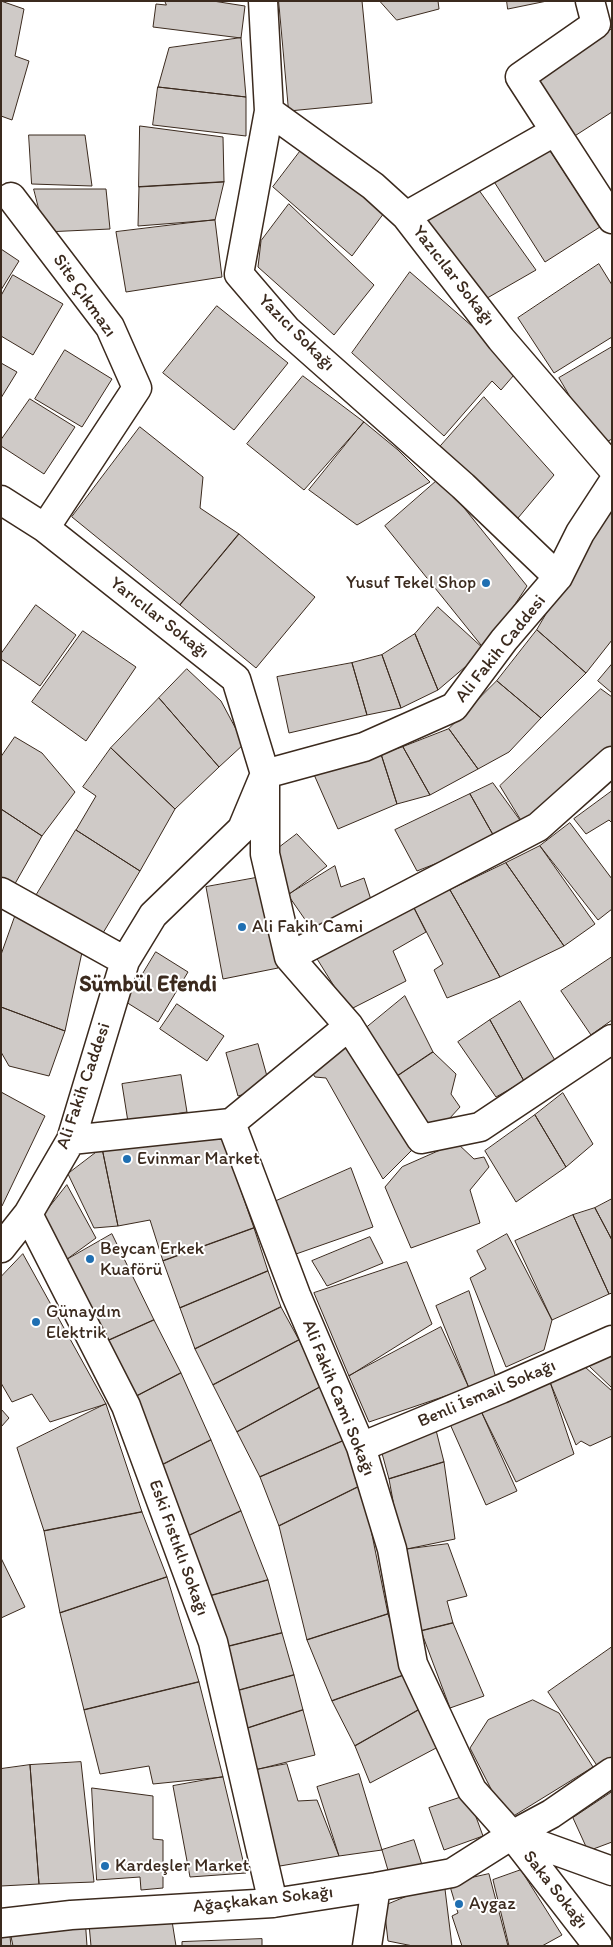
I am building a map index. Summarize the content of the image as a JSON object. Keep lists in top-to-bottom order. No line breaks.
{"streets":{"street":["Yazıcılar Sokağı","Site Çıkmazı","Yazıcı Sokağı","Yarıcılar Sokağı","Ali Fakih Caddesi","Benli İsmail Sokağı","Ali Fakih Cami Sokağı","Eski Fıstıklı Sokağı","Saka Sokağı","Ağaçkakan Sokağı"]},"crossings":[["Yazıcılar Sokağı","Yazıcı Sokağı"],["Site Çıkmazı","Yarıcılar Sokağı"],["Yazıcı Sokağı","Ali Fakih Caddesi"],["Yarıcılar Sokağı","Ali Fakih Caddesi"],["Ali Fakih Caddesi","Eski Fıstıklı Sokağı"],["Benli İsmail Sokağı","Ali Fakih Cami Sokağı"],["Ali Fakih Cami Sokağı","Saka Sokağı"],["Ali Fakih Cami Sokağı","Ağaçkakan Sokağı"],["Eski Fıstıklı Sokağı","Ağaçkakan Sokağı"],["Saka Sokağı","Ağaçkakan Sokağı"]],"districts":["Sümbül Efendi"],"places":["Yusuf Tekel Shop","Ali Fakih Cami","Evinmar Market","Beycan Erkek Kuaförü","Günaydın Elektrik","Kardeşler Market","Aygaz"]}
